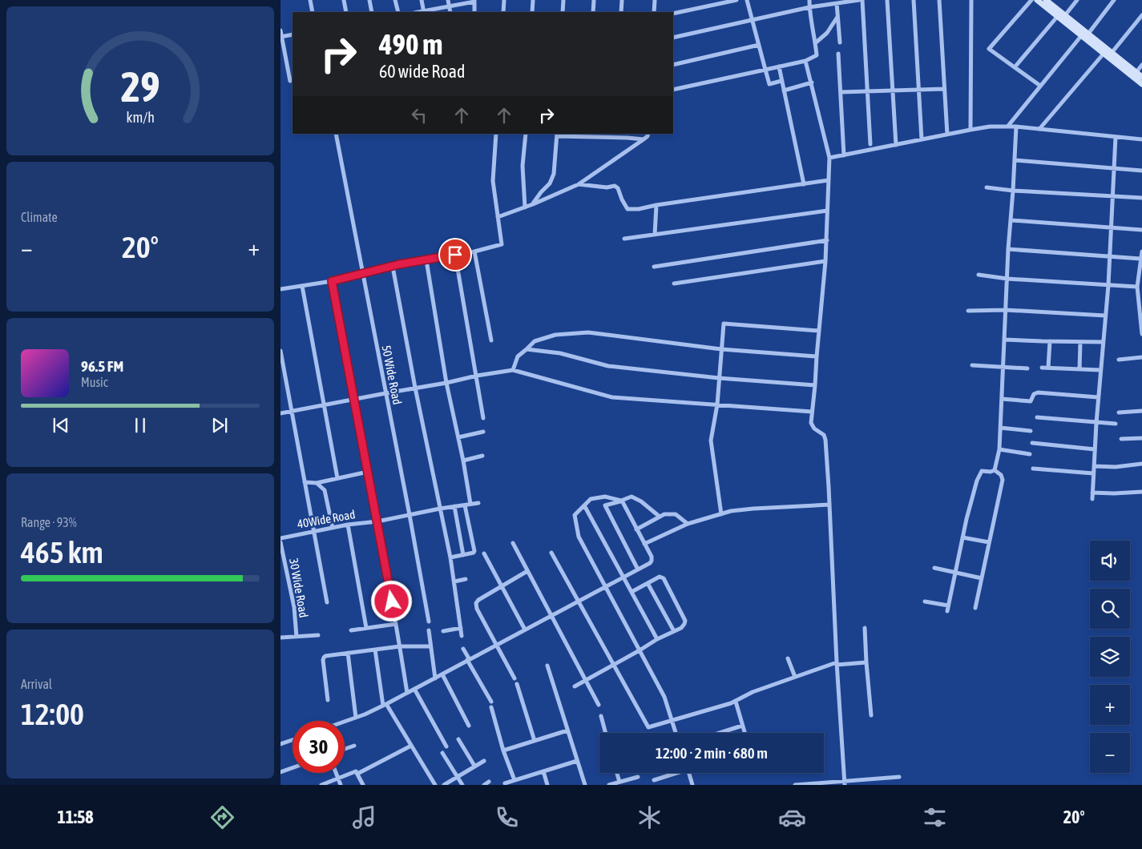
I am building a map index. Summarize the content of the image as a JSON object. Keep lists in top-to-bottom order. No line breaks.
{"streets":{"street":["50 Wide Road","40Wide Road","30 Wide Road"]},"crossings":[["50 Wide Road","40Wide Road"]],"page":{"turn":["490 m","60 wide Road"],"tile":["Climate",["Range · 93%","465 km"],["Arrival","12:00"]],"heat":["−","20°","+"],"song":["96.5 FM","Music"],"map_buttons":["+","−"],"limit":"30","trip":"12:00 · 2 min · 680 m","tabs":["11:58","20°"],"gauge":["29","km/h"]}}
